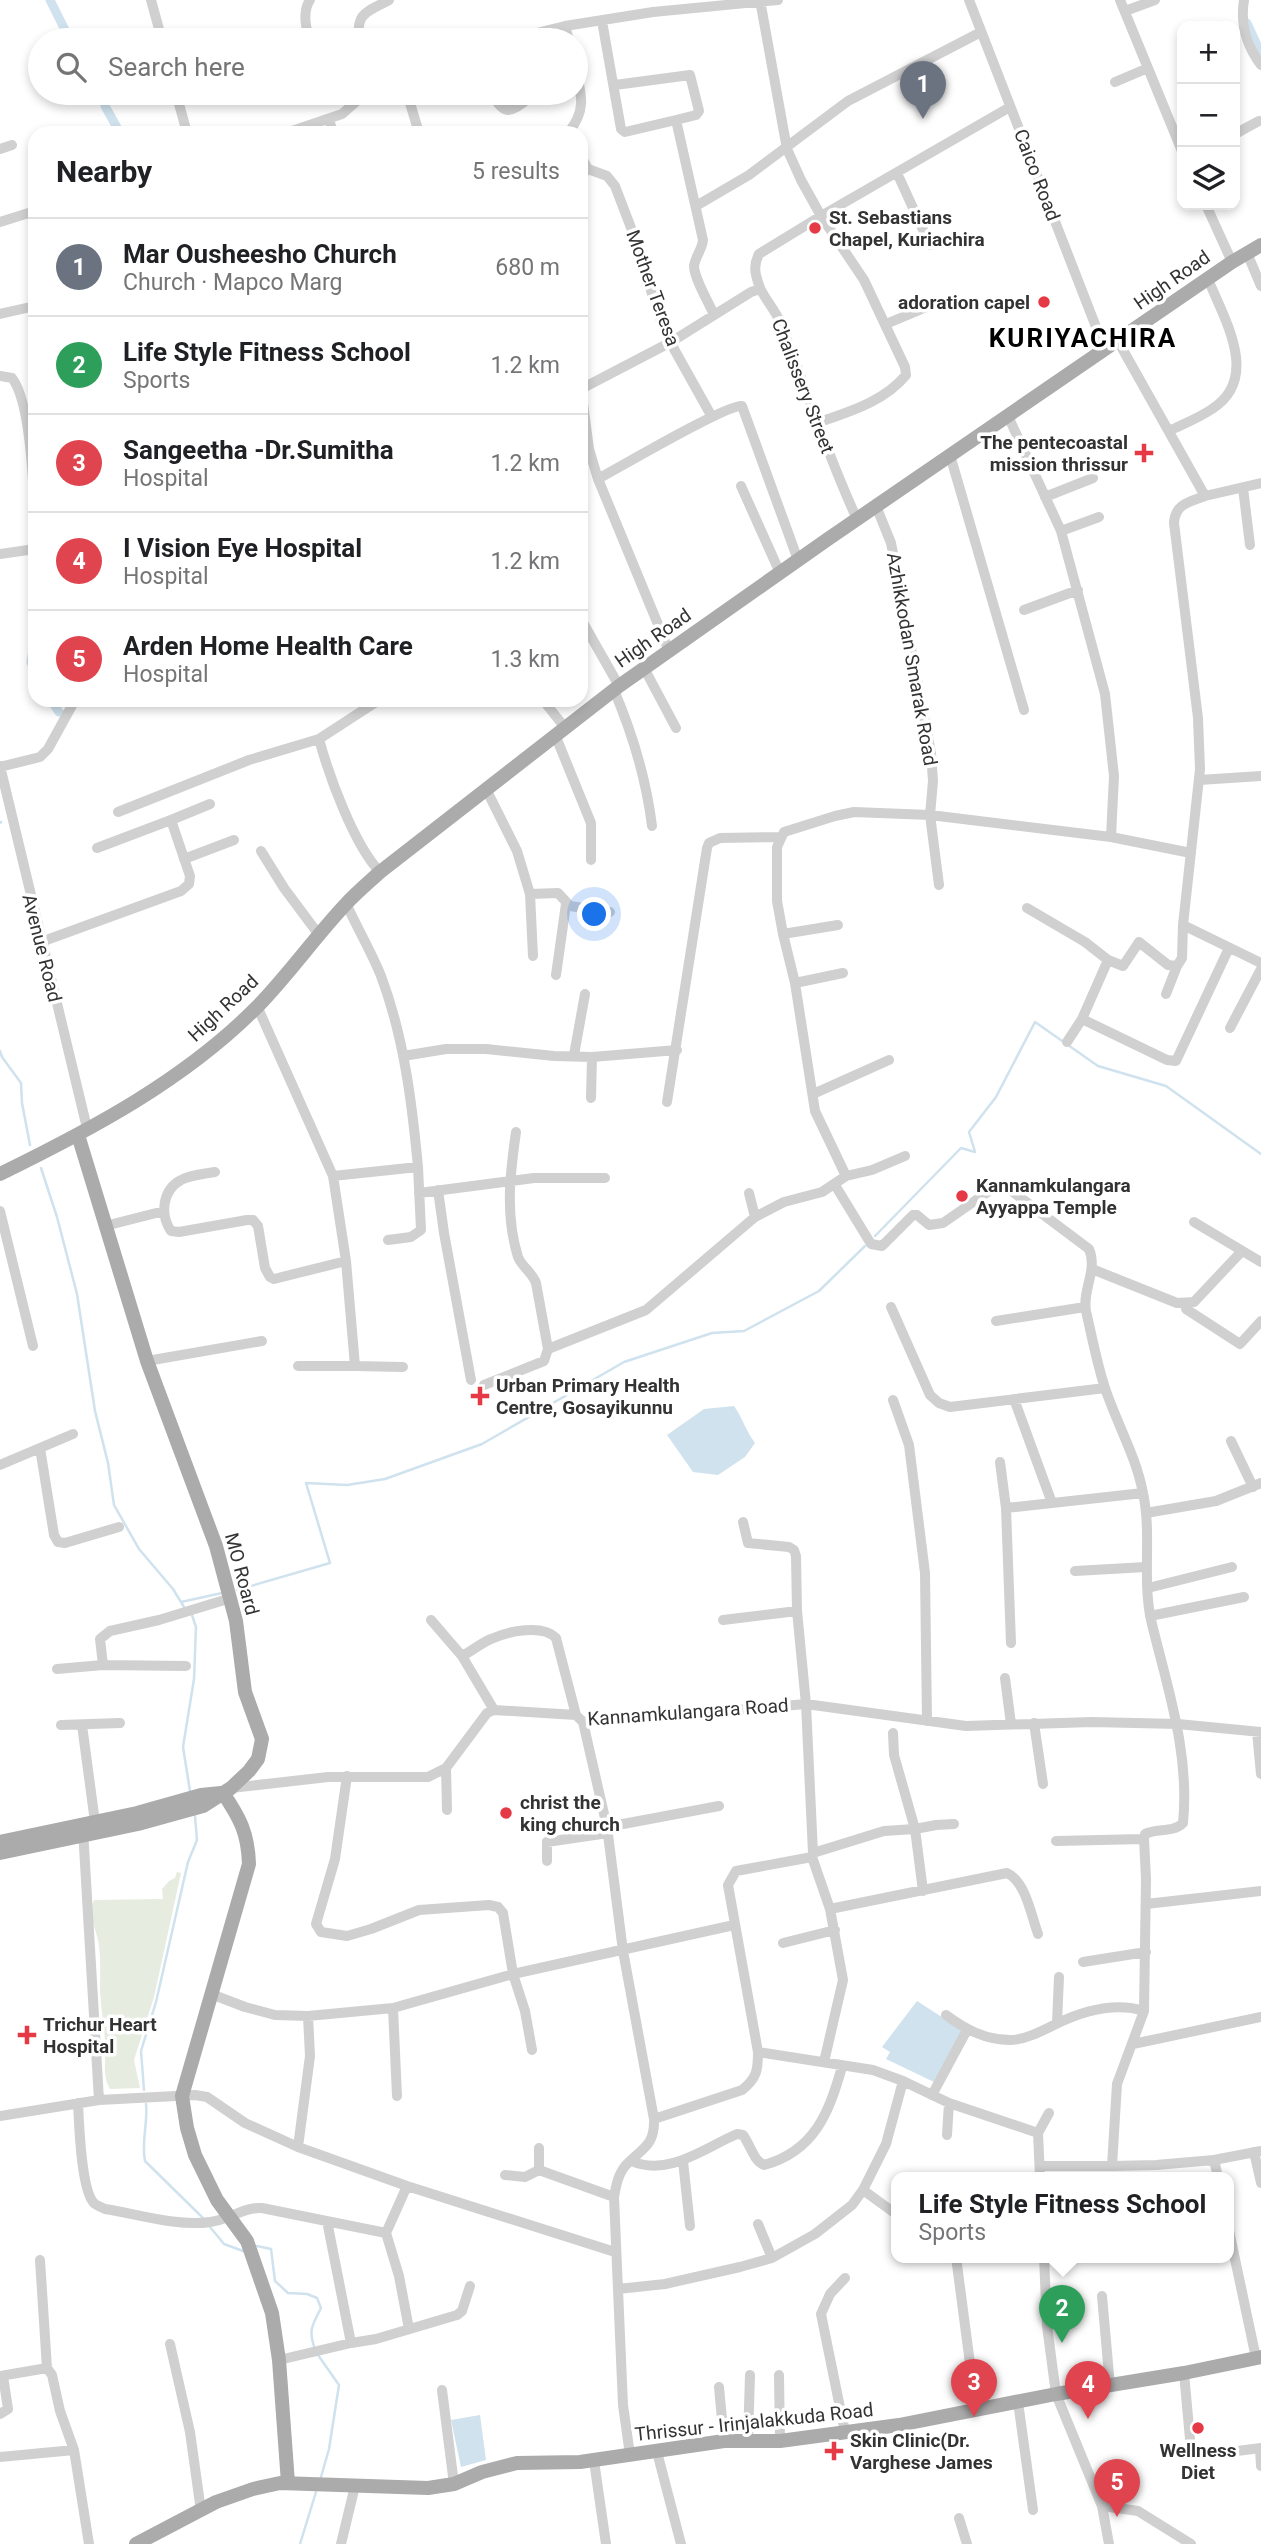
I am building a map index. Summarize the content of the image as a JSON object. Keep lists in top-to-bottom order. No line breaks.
{"streets":{"main road":["High Road","MO Roard","Thrissur - Irinjalakkuda Road"],"street":["Caico Road","Mother Teresa","Chalissery Street","Azhikkodan Smarak Road","Avenue Road","Kannamkulangara Road"]},"crossings":[["Caico Road","High Road"],["High Road","Chalissery Street"],["High Road","Azhikkodan Smarak Road"],["High Road","Avenue Road"],["High Road","MO Roard"],["Avenue Road","MO Roard"]],"districts":["KURIYACHIRA"],"places":{"other":["St. Sebastians Chapel, Kuriachira","adoration capel","Kannamkulangara Ayyappa Temple","christ the king church","Wellness Diet"],"health":["The pentecoastal mission thrissur","Urban Primary Health Centre, Gosayikunnu","Trichur Heart Hospital","Skin Clinic(Dr. Varghese James"]},"page":{"map_buttons":["+","−"],"search":"Search here","pins":["1","2","3","4","5"],"heading":["Nearby","5 results"],"list":[{"mark":"1","name":"Mar Ousheesho Church","note":"Church · Mapco Marg","value":"680 m"},{"mark":"2","name":"Life Style Fitness School","note":"Sports","value":"1.2 km"},{"mark":"3","name":"Sangeetha -Dr.Sumitha","note":"Hospital","value":"1.2 km"},{"mark":"4","name":"I Vision Eye Hospital","note":"Hospital","value":"1.2 km"},{"mark":"5","name":"Arden Home Health Care","note":"Hospital","value":"1.3 km"}],"popup":["Life Style Fitness School","Sports"]}}
